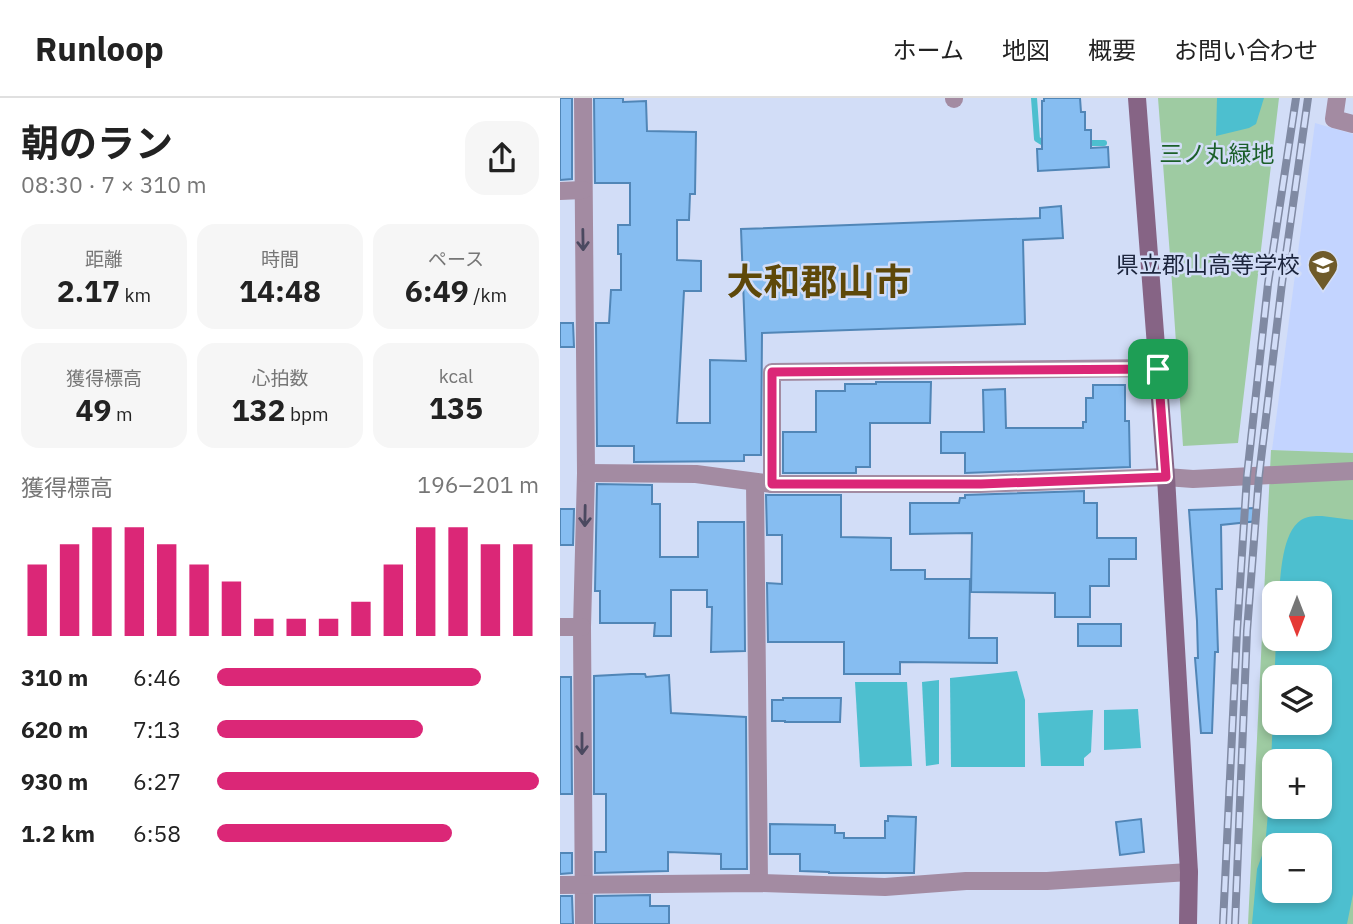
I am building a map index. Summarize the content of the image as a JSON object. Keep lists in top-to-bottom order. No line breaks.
{"districts":["大和郡山市"],"parks":["三ノ丸緑地"],"places":{"school or university":["県立郡山高等学校"]},"north":"bottom","page":{"header":"Runloop","nav":["ホーム","地図","概要","お問い合わせ"],"heading":["朝のラン","08:30 · 7 × 310 m"],"stats":[["距離","2.17 km"],["時間","14:48"],["ペース","6:49 /km"],["獲得標高","49 m"],["心拍数","132 bpm"],["kcal","135"]],"chart":["獲得標高","196–201 m"],"map_buttons":["+","−"],"list":[{"name":"310 m","note":"6:46"},{"name":"620 m","note":"7:13"},{"name":"930 m","note":"6:27"},{"name":"1.2 km","note":"6:58"}]}}
